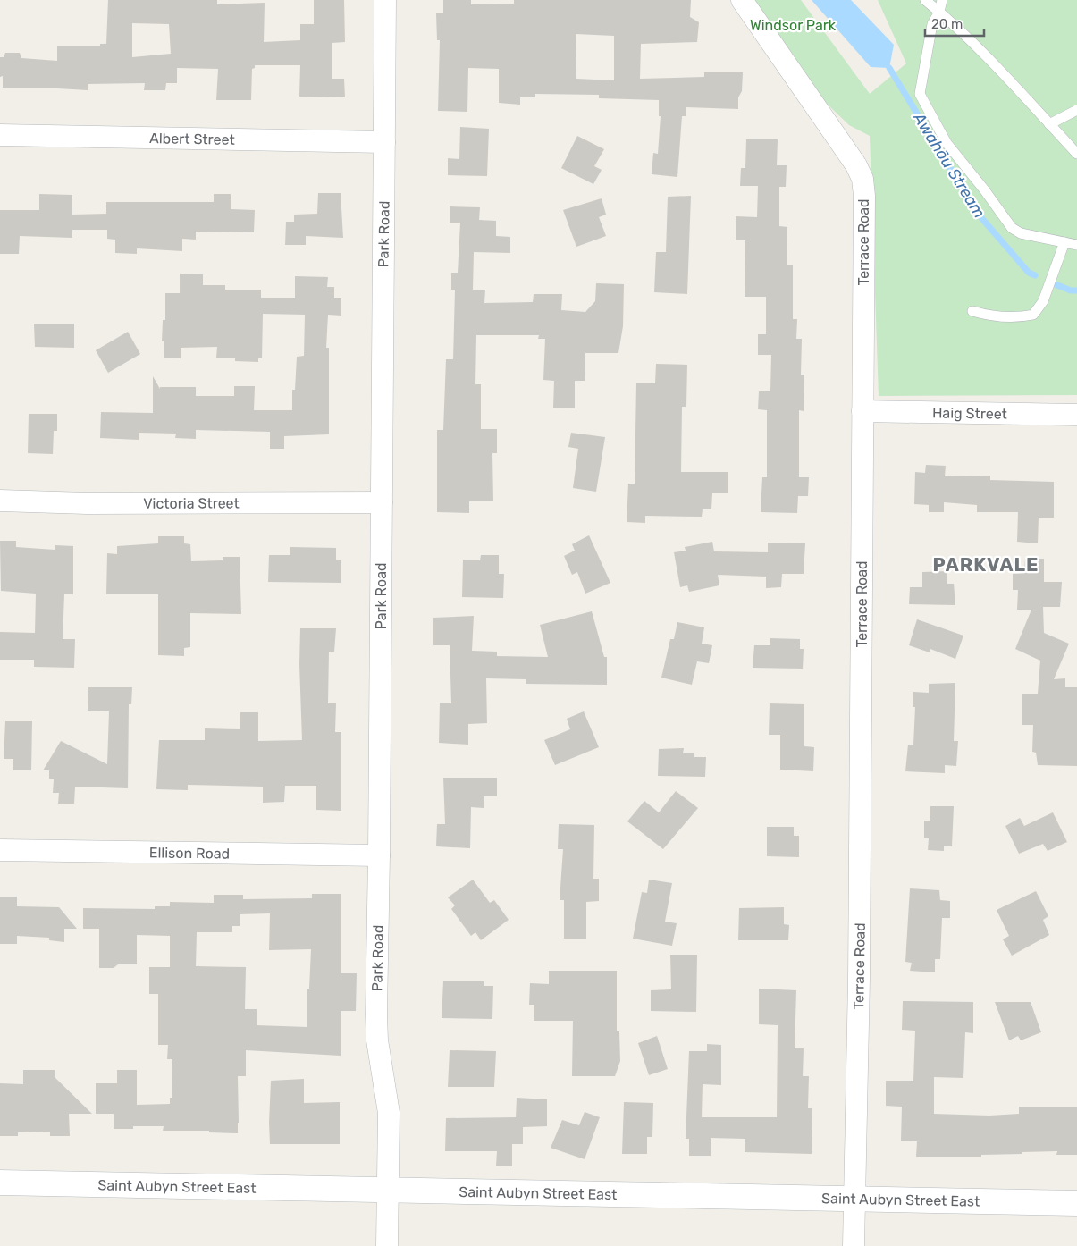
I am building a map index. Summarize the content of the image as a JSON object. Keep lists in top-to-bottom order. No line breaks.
{"streets":{"main road":["Saint Aubyn Street East"],"street":["Albert Street","Park Road","Terrace Road","Haig Street","Victoria Street","Ellison Road"]},"crossings":[["Albert Street","Park Road"],["Park Road","Victoria Street"],["Park Road","Ellison Road"],["Park Road","Saint Aubyn Street East"],["Terrace Road","Haig Street"],["Terrace Road","Saint Aubyn Street East"]],"districts":["PARKVALE"],"water":["Awahōu Stream"],"parks":["Windsor Park"],"scale_bar":"20 m"}
